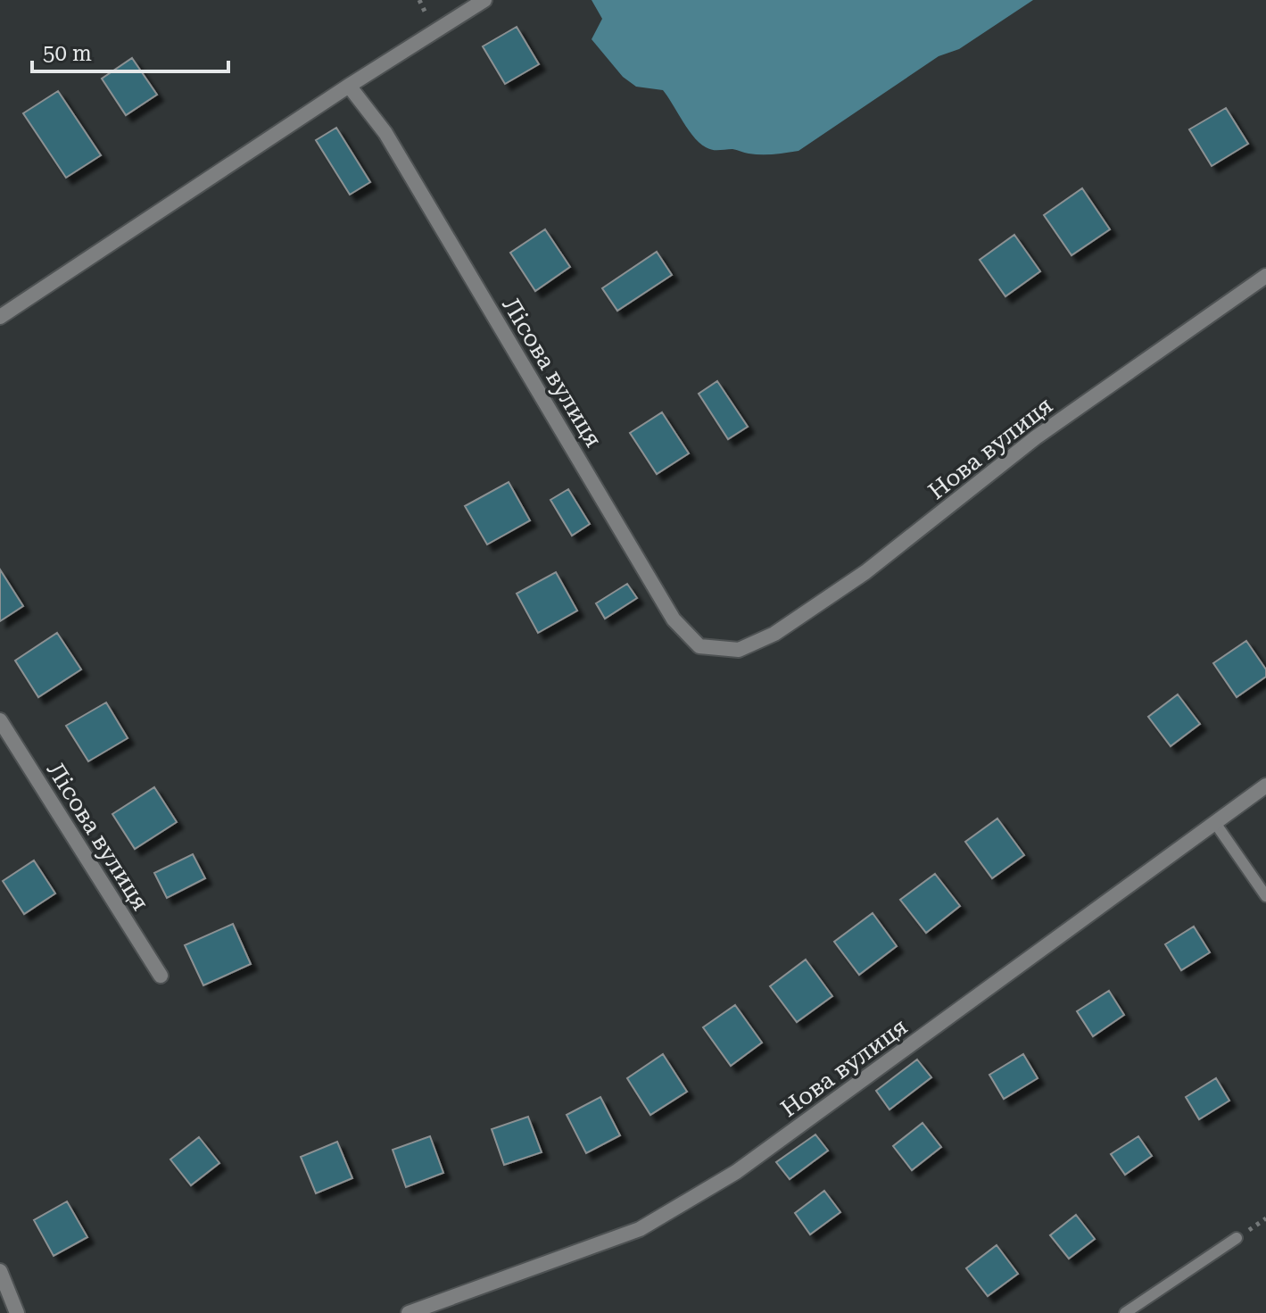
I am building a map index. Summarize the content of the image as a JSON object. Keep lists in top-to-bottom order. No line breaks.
{"streets":{"street":["Лісова вулиця","Нова вулиця"]},"crossings":[["Лісова вулиця","Нова вулиця"]],"scale_bar":"50 m"}
